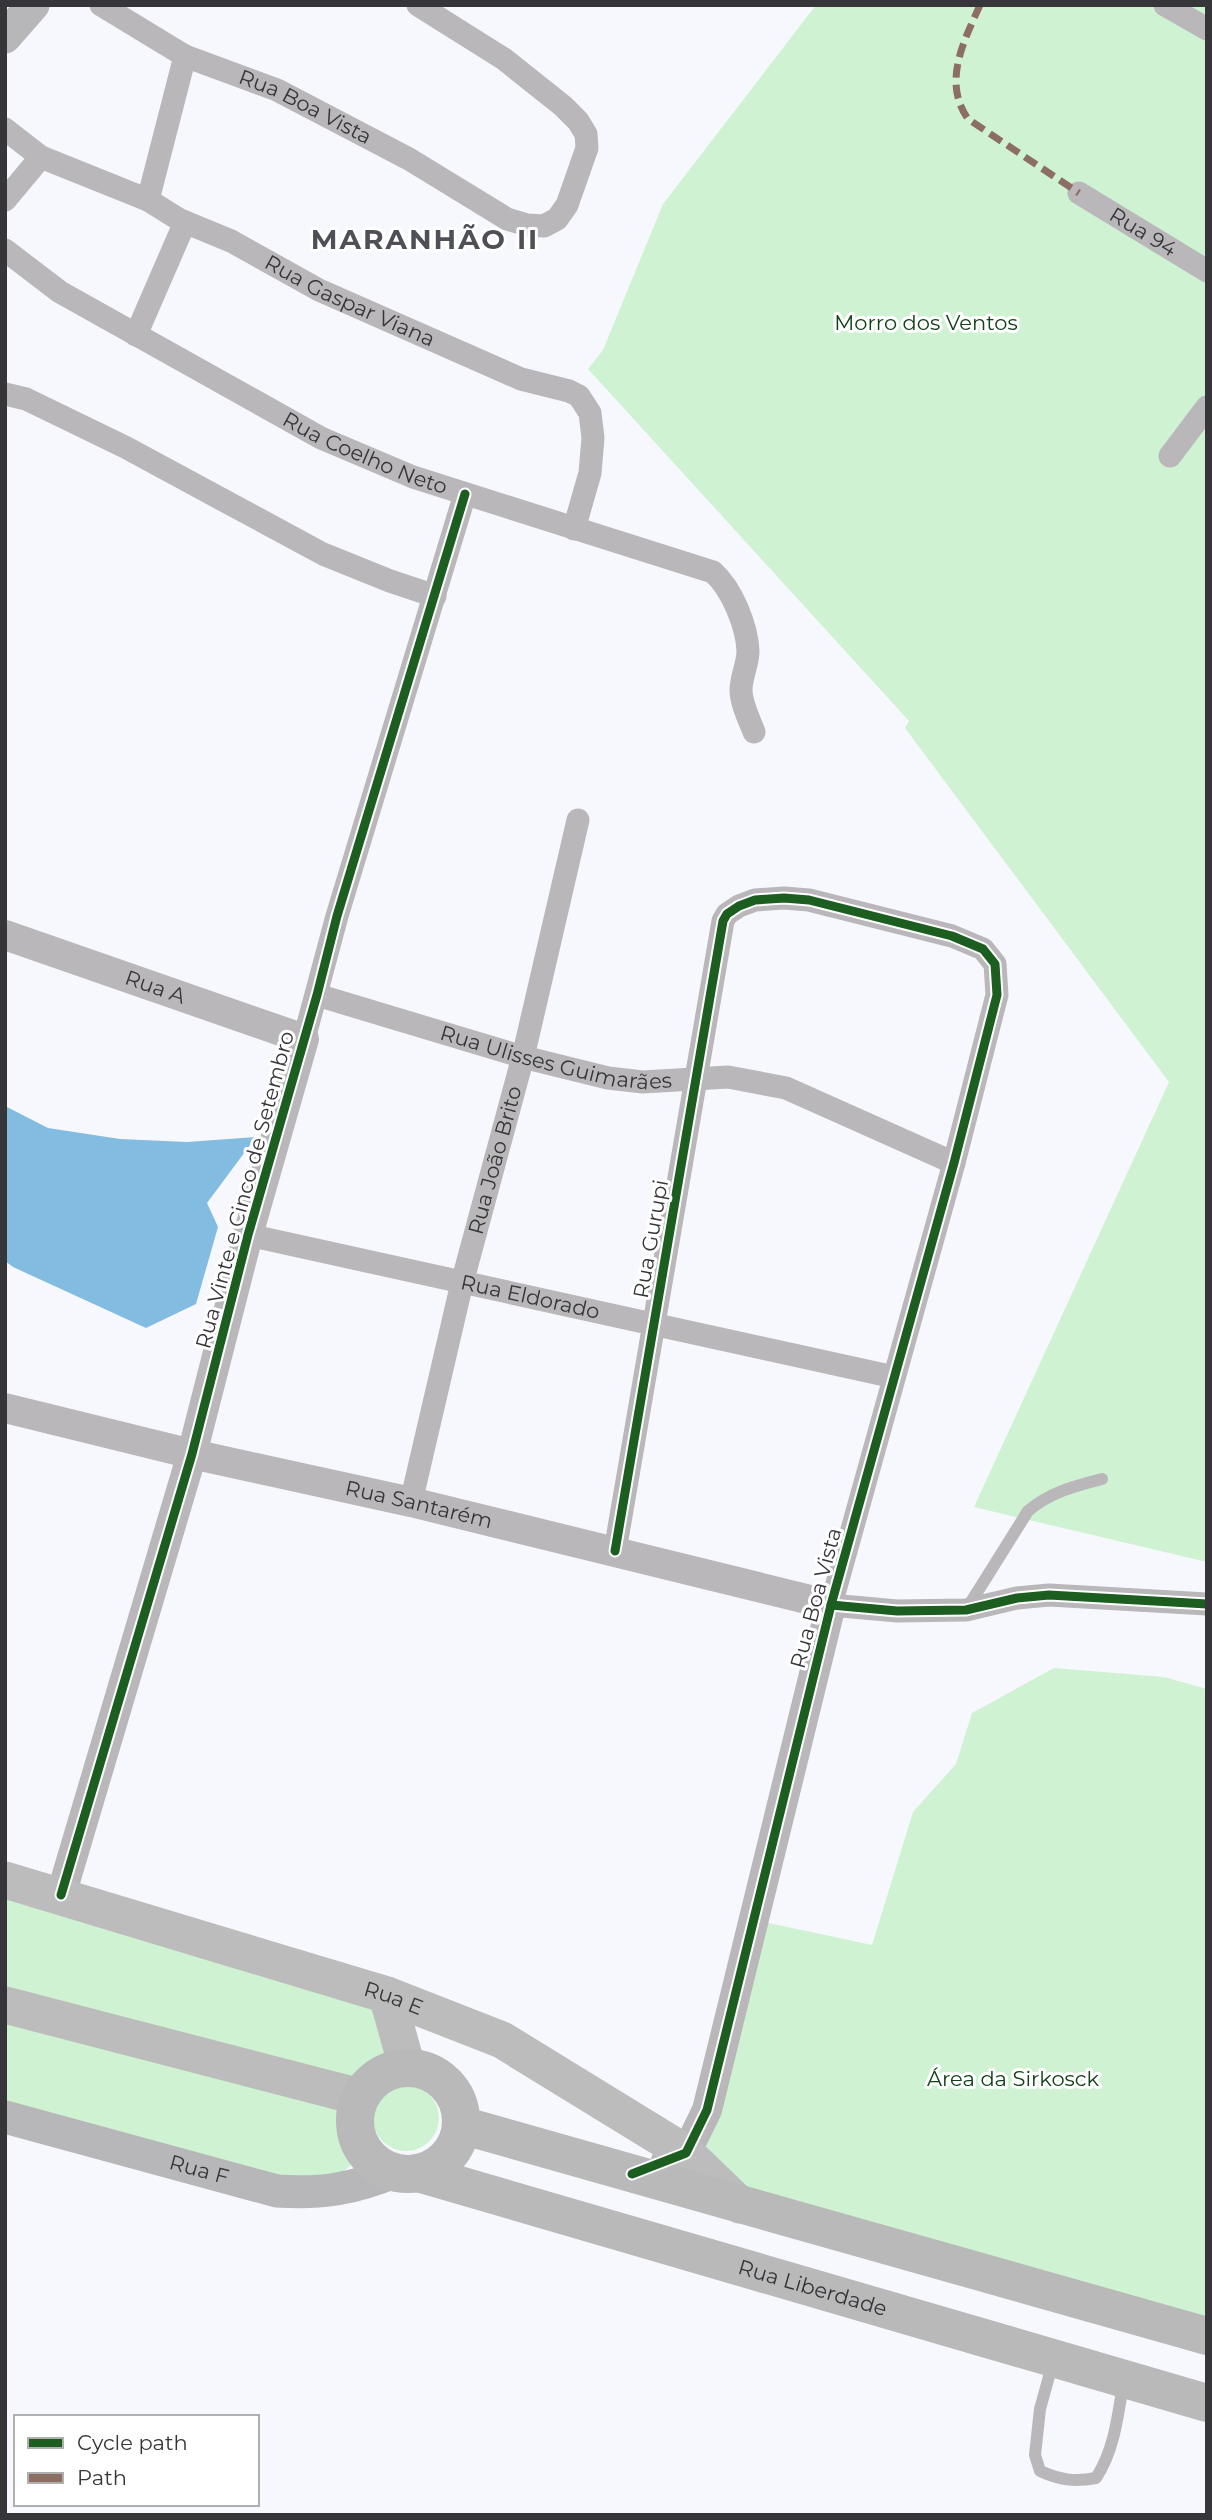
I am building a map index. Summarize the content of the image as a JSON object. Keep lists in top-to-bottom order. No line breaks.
{"streets":{"highway":["Rua Liberdade"],"main road":["Rua E","Rua F"],"street":["Rua Boa Vista","Rua 94","Rua Gaspar Viana","Rua Coelho Neto","Rua A","Rua Ulisses Guimarães","Rua João Brito","Rua Vinte e Cinco de Setembro","Rua Gurupi","Rua Eldorado","Rua Santarém"]},"crossings":[["Rua Boa Vista","Rua Ulisses Guimarães"],["Rua Boa Vista","Rua Gurupi"],["Rua Boa Vista","Rua Eldorado"],["Rua Boa Vista","Rua Santarém"],["Rua Boa Vista","Rua E"],["Rua Gaspar Viana","Rua Coelho Neto"],["Rua Coelho Neto","Rua Vinte e Cinco de Setembro"],["Rua A","Rua Vinte e Cinco de Setembro"],["Rua Ulisses Guimarães","Rua João Brito"],["Rua Ulisses Guimarães","Rua Vinte e Cinco de Setembro"],["Rua Ulisses Guimarães","Rua Gurupi"],["Rua João Brito","Rua Eldorado"],["Rua João Brito","Rua Santarém"],["Rua Vinte e Cinco de Setembro","Rua Eldorado"],["Rua Vinte e Cinco de Setembro","Rua Santarém"],["Rua Vinte e Cinco de Setembro","Rua E"],["Rua Gurupi","Rua Eldorado"],["Rua Gurupi","Rua Santarém"],["Rua F","Rua Liberdade"]],"districts":["MARANHÃO II"],"parks":["Morro dos Ventos","Área da Sirkosck"],"legend":["Cycle path","Path"]}
